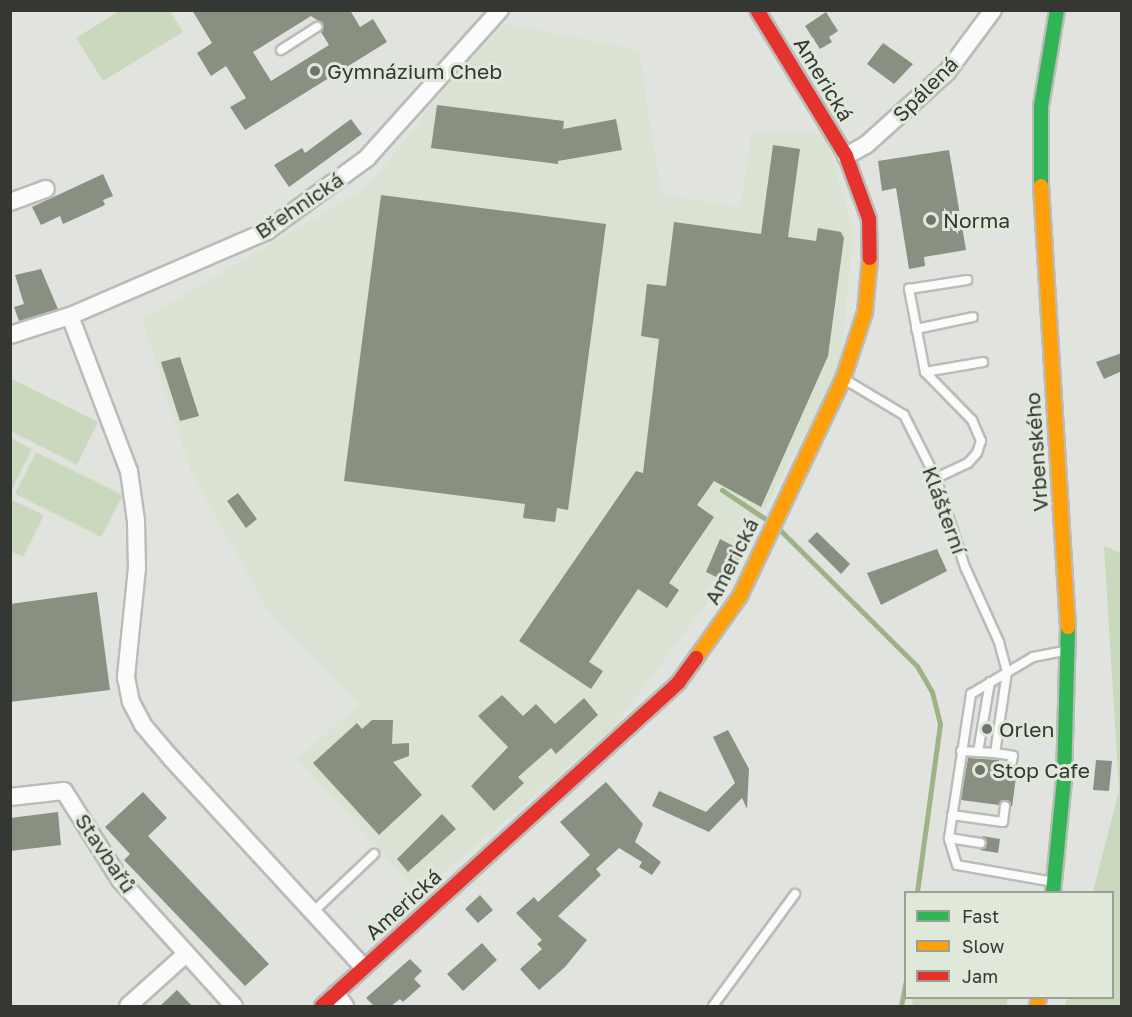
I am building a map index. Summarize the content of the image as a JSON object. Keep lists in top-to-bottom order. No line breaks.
{"streets":{"street":["Americká","Spálená","Břehnická","Vrbenského","Stavbařů"],"lane":["Klášterní"]},"crossings":[["Americká","Spálená"],["Americká","Klášterní"]],"places":["Gymnázium Cheb","Norma","Orlen","Stop Cafe"],"legend":["Fast","Slow","Jam"]}
